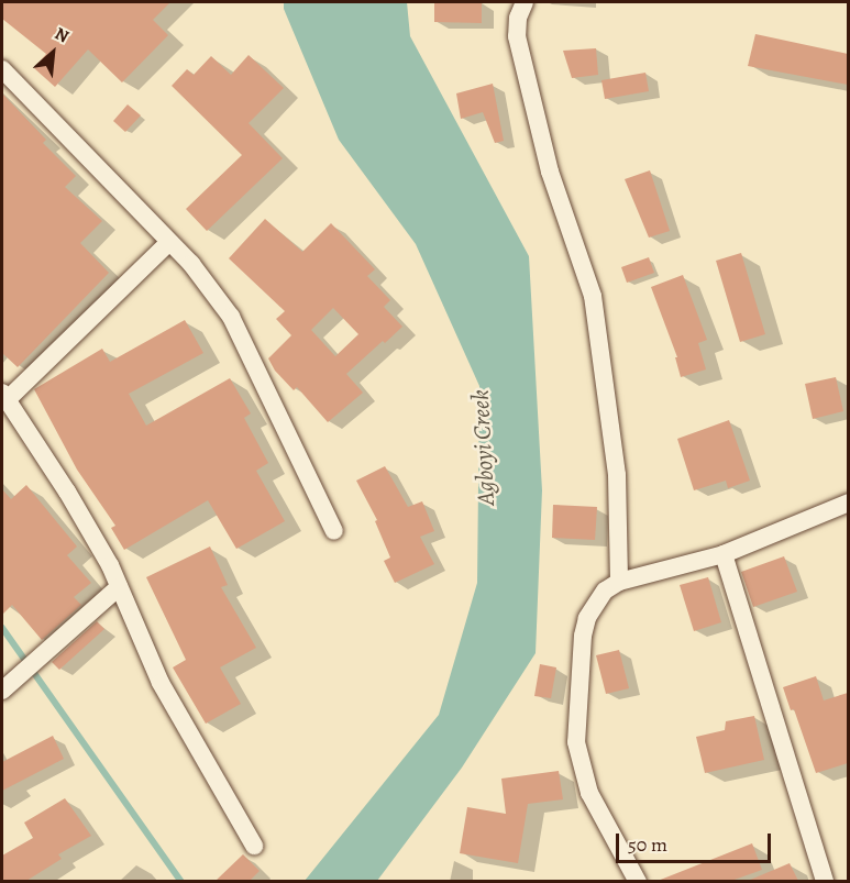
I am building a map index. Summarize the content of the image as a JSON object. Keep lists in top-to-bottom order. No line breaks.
{"water":["Agboyi Creek"],"scale_bar":"50 m","north":"top right"}
